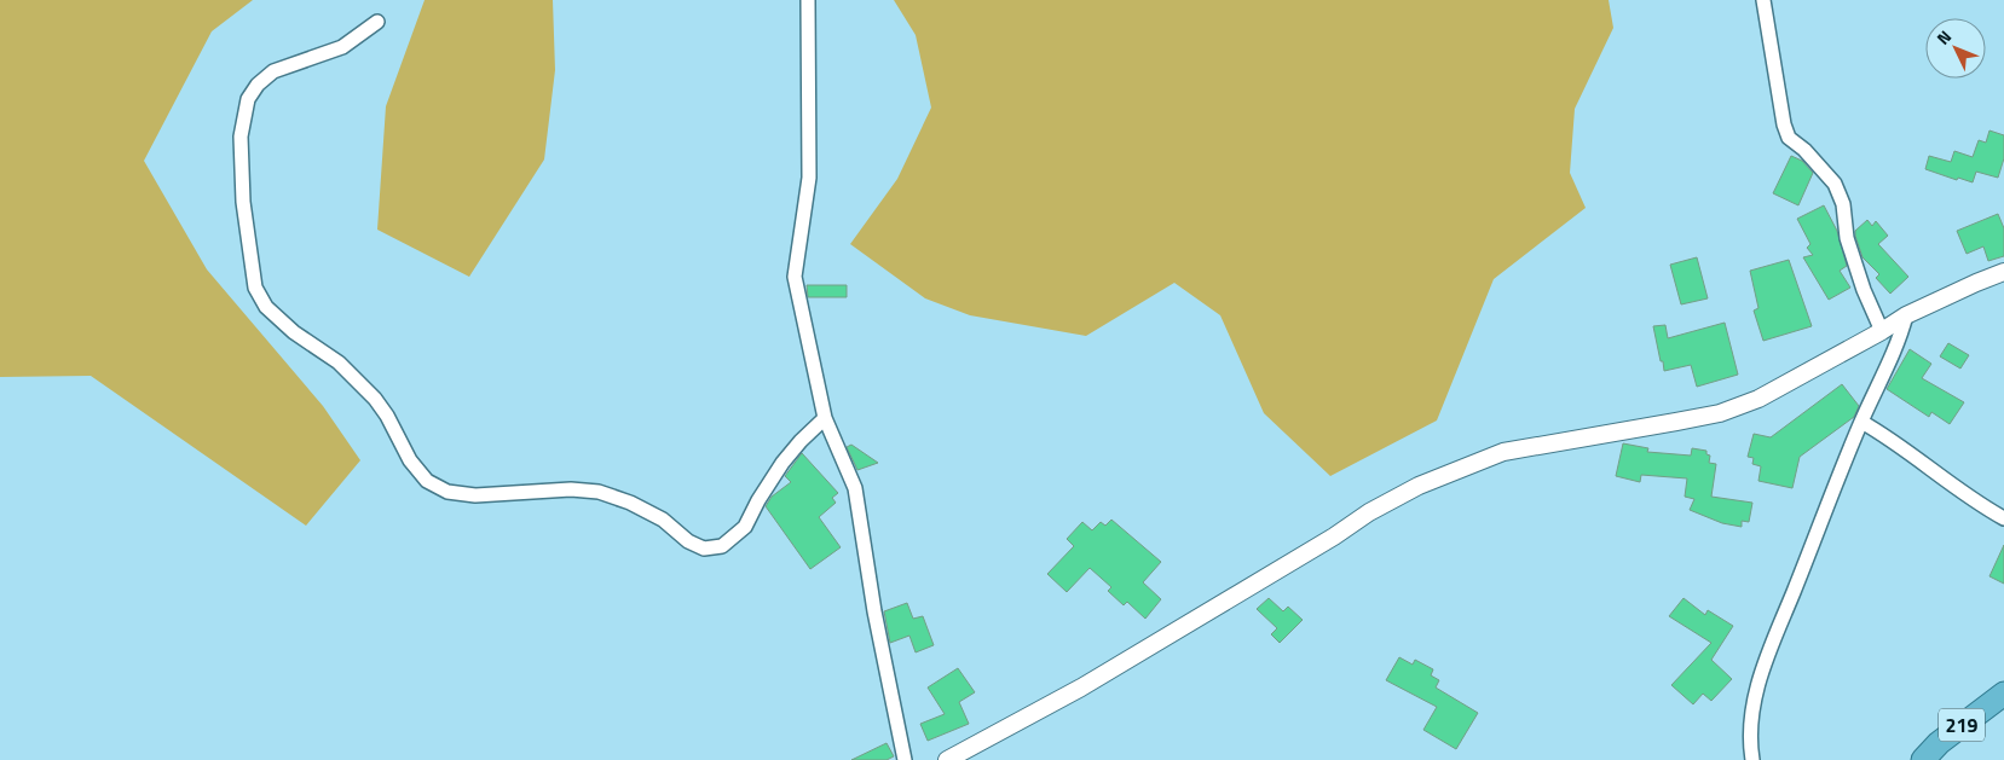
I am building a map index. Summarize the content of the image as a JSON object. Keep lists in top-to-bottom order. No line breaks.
{"streets":{"highway":["219"]},"north":"top left"}
